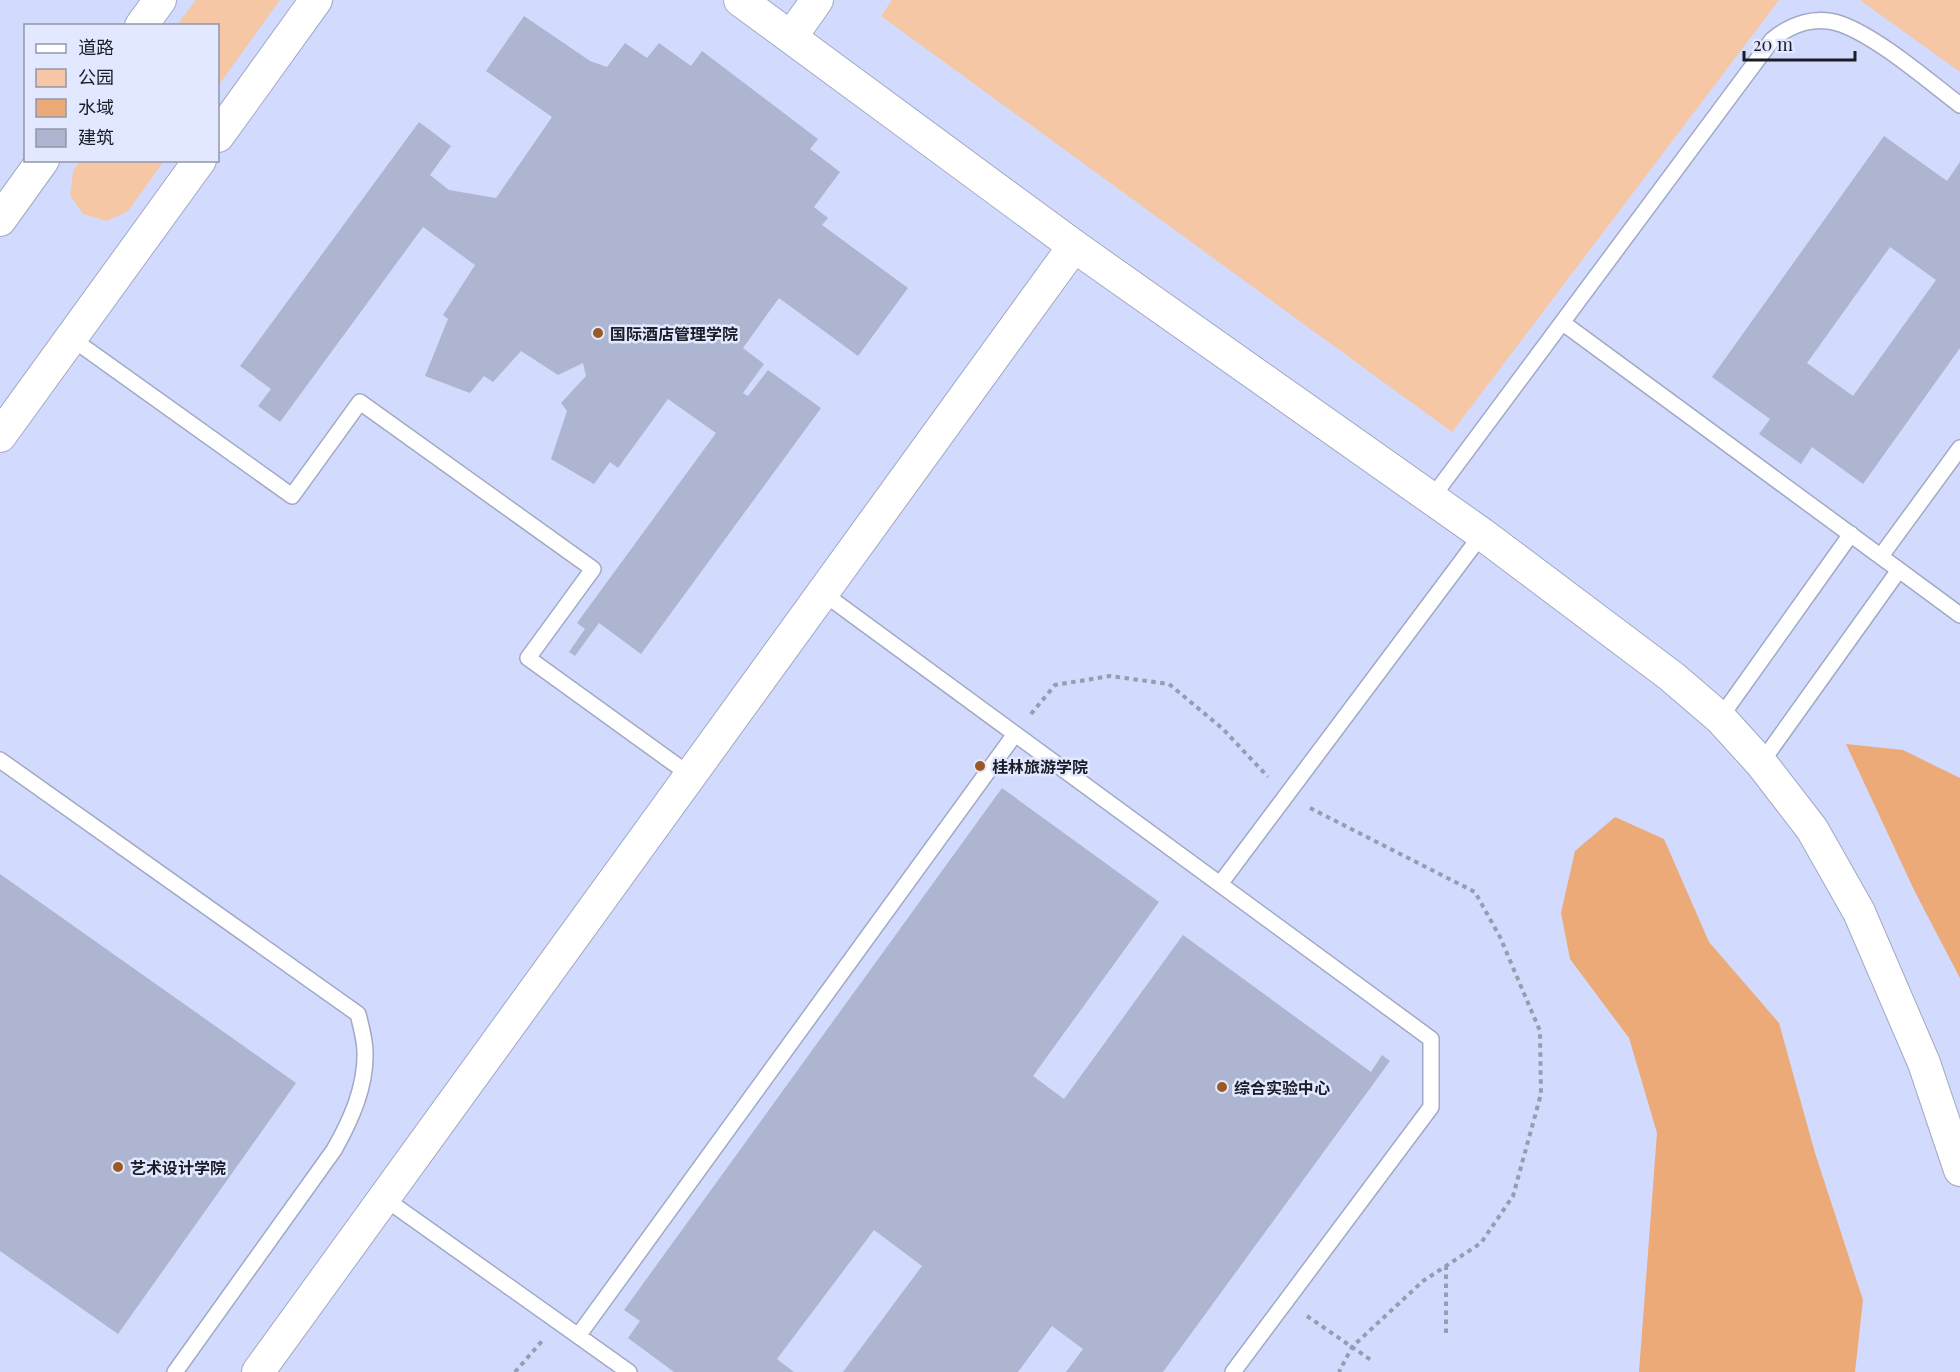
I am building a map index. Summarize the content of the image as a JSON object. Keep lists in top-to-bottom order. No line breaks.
{"places":["国际酒店管理学院","桂林旅游学院","综合实验中心","艺术设计学院"],"legend":["道路","公园","水域","建筑"],"scale_bar":"20 m"}
